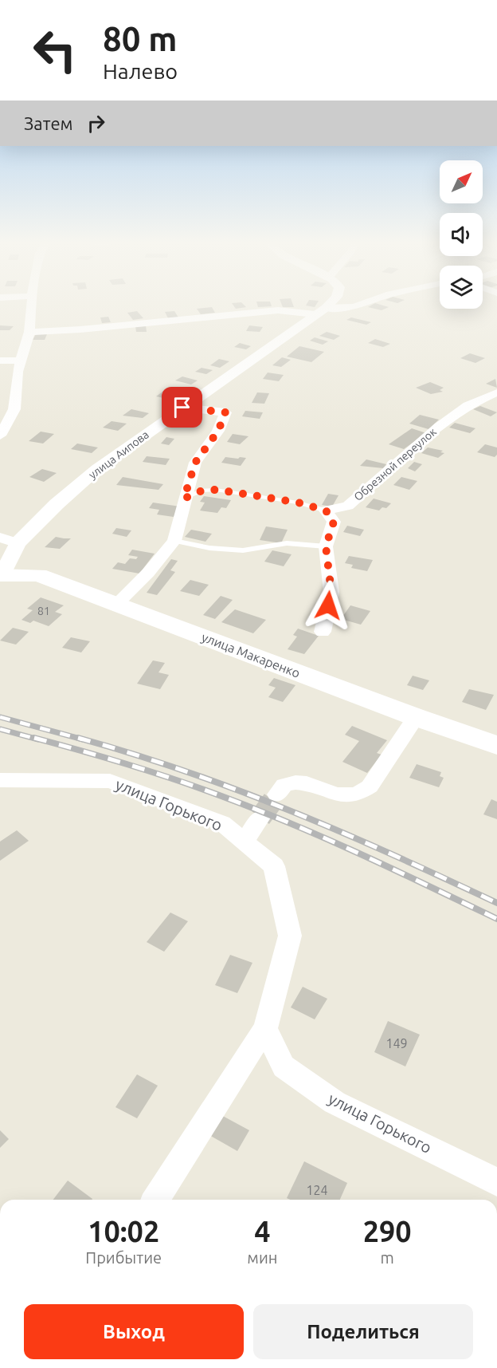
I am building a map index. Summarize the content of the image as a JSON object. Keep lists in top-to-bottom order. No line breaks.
{"streets":{"main road":["улица Макаренко"],"street":["улица Аипова","Обрезной переулок","улица Горького"]},"crossings":[["улица Аипова","улица Макаренко"]],"house_numbers":["81","149","124"],"north":"top right","page":{"turn":["80 m","Налево"],"then":"Затем","eta":["10:02","Прибытие","4","мин","290","m"],"buttons":["Выход","Поделиться"]}}
